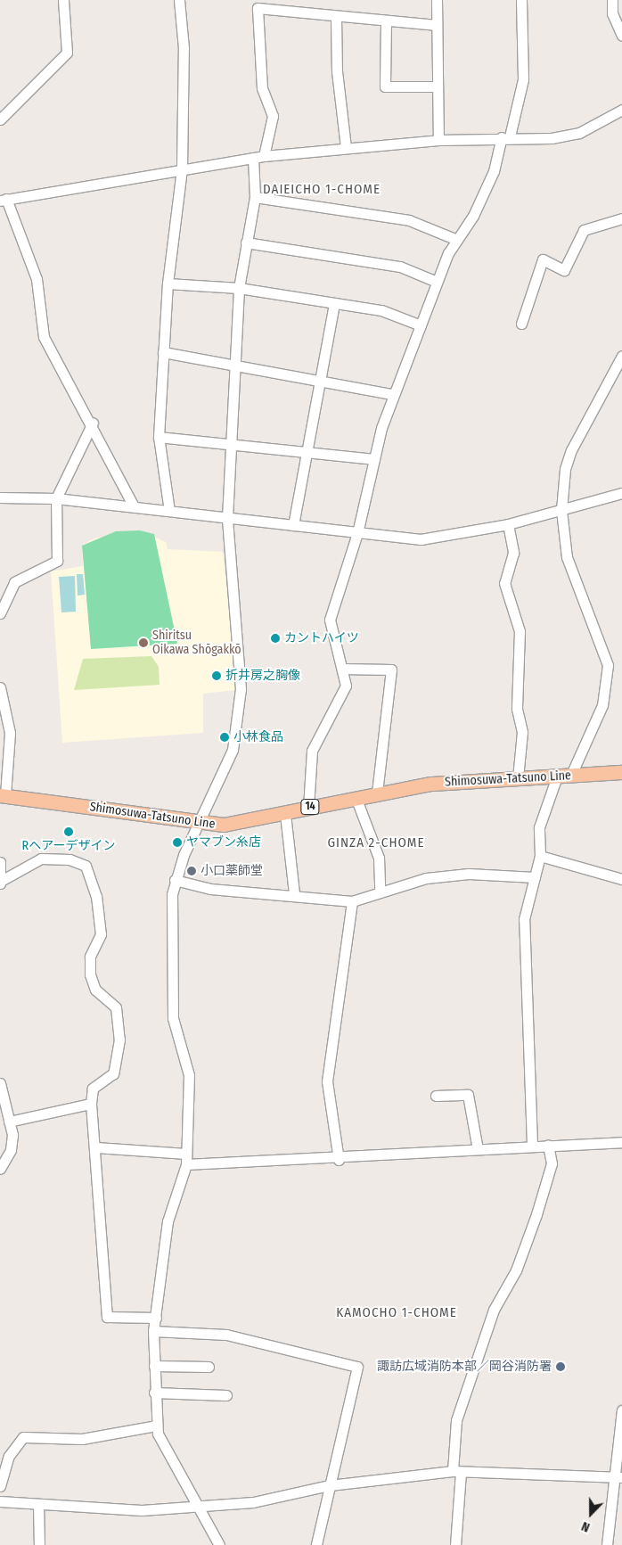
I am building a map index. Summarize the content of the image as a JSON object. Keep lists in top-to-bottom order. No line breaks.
{"streets":{"main road":["Shimosuwa-Tatsuno Line","14"]},"districts":["DAIEICHO 1-CHOME","GINZA 2-CHOME","KAMOCHO 1-CHOME"],"places":["カントハイツ","Shiritsu Oikawa Shōgakkō","折井房之胸像","小林食品","Rヘアーデザイン","ヤマブン糸店","小口薬師堂","諏訪広域消防本部／岡谷消防署"],"north":"bottom"}
